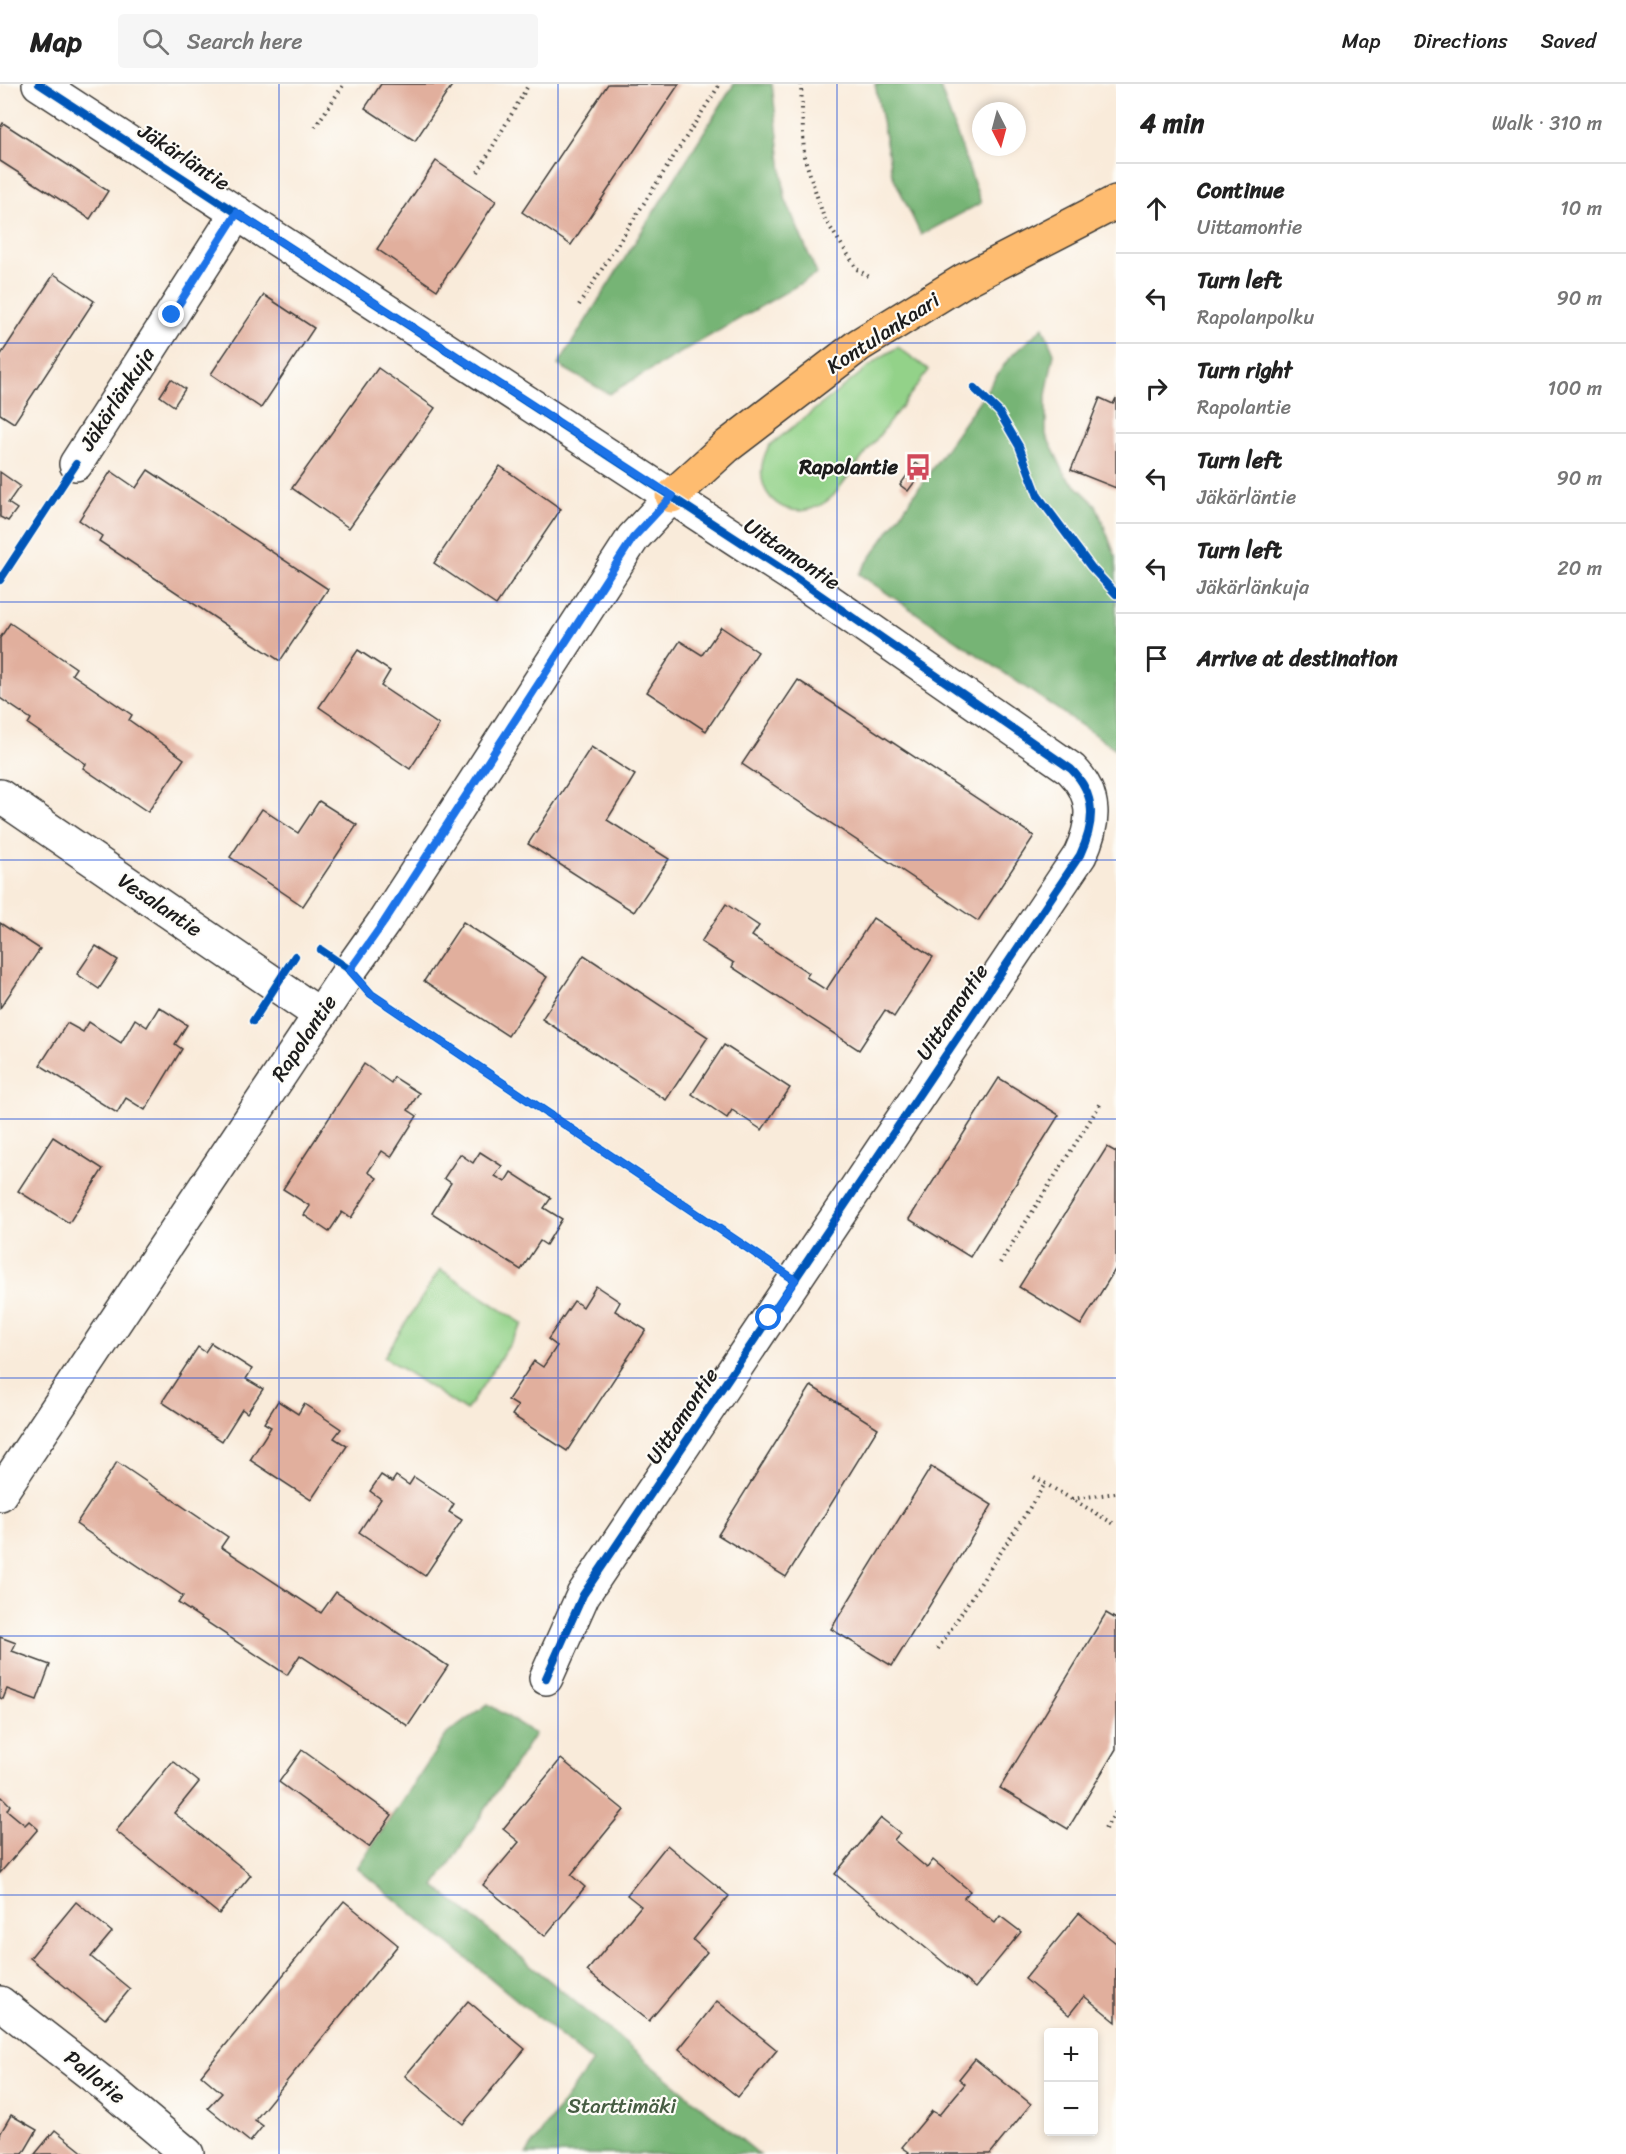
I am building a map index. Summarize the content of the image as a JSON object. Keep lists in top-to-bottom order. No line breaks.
{"streets":{"main road":["Kontulankaari"],"street":["Jäkärläntie","Jäkärlänkuja","Uittamontie","Vesalantie","Rapolantie","Pallotie"]},"crossings":[["Jäkärläntie","Kontulankaari"],["Jäkärläntie","Jäkärlänkuja"],["Jäkärläntie","Uittamontie"],["Jäkärläntie","Rapolantie"],["Kontulankaari","Uittamontie"],["Kontulankaari","Rapolantie"],["Uittamontie","Rapolantie"],["Vesalantie","Rapolantie"]],"parks":["Starttimäki"],"places":{"bus stop":["Rapolantie"]},"north":"bottom","page":{"header":"Map","search":"Search here","nav":["Map","Directions","Saved"],"heading":["4 min","Walk · 310 m"],"list":[["Continue","Uittamontie","10 m"],["Turn left","Rapolanpolku","90 m"],["Turn right","Rapolantie","100 m"],["Turn left","Jäkärläntie","90 m"],["Turn left","Jäkärlänkuja","20 m"],"Arrive at destination"],"map_buttons":["+","−"]}}
